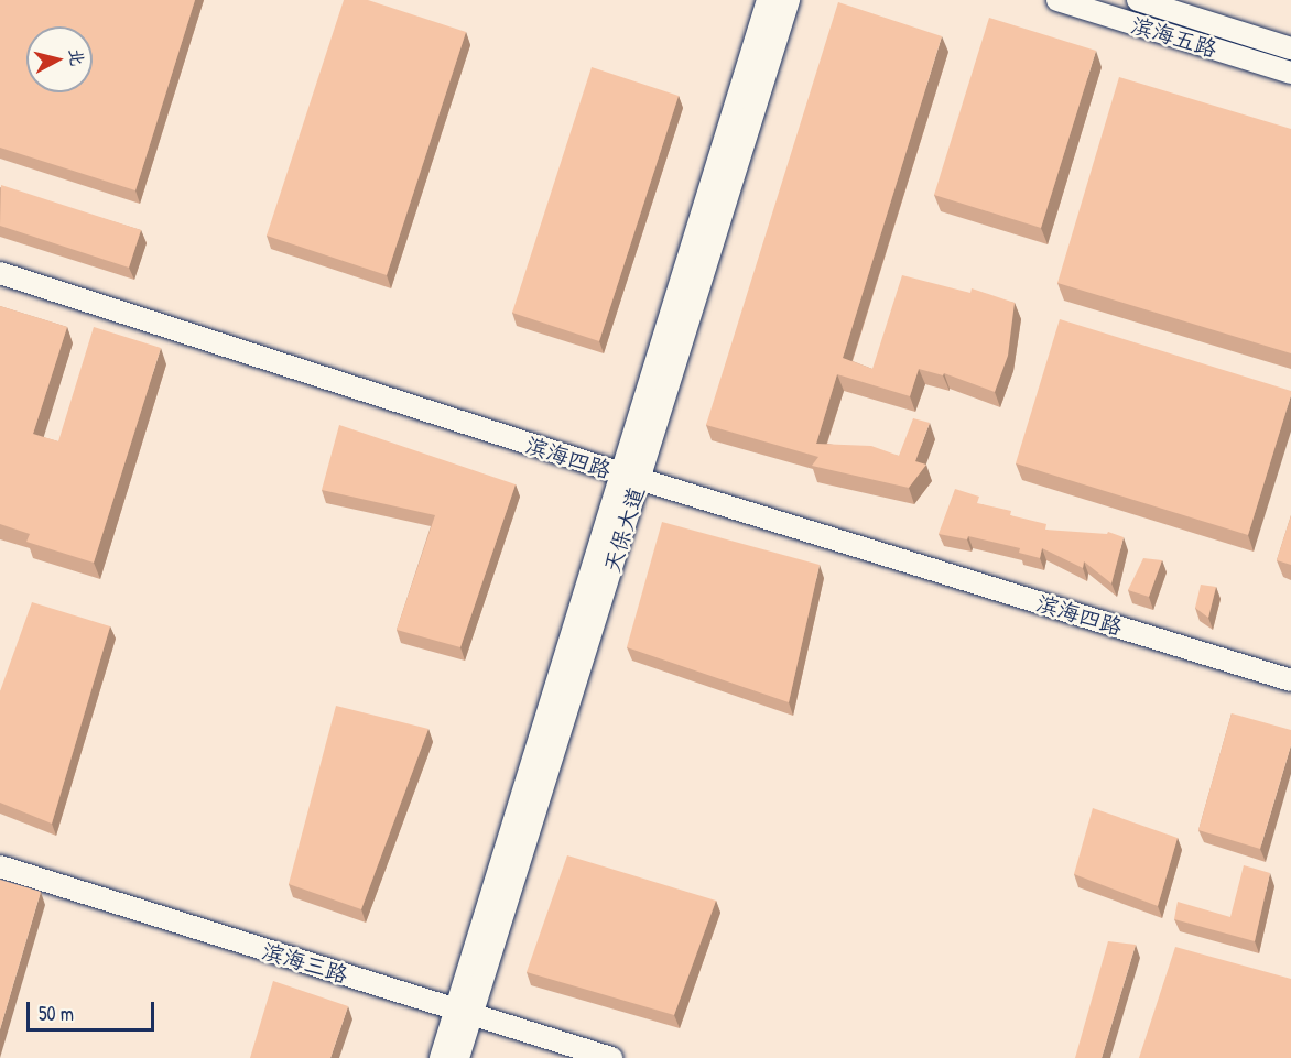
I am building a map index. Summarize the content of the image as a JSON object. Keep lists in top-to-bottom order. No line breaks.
{"streets":{"street":["滨海五路","滨海四路","天保大道","滨海三路"]},"crossings":[["滨海四路","天保大道"],["天保大道","滨海三路"]],"scale_bar":"50 m","north":"right"}
